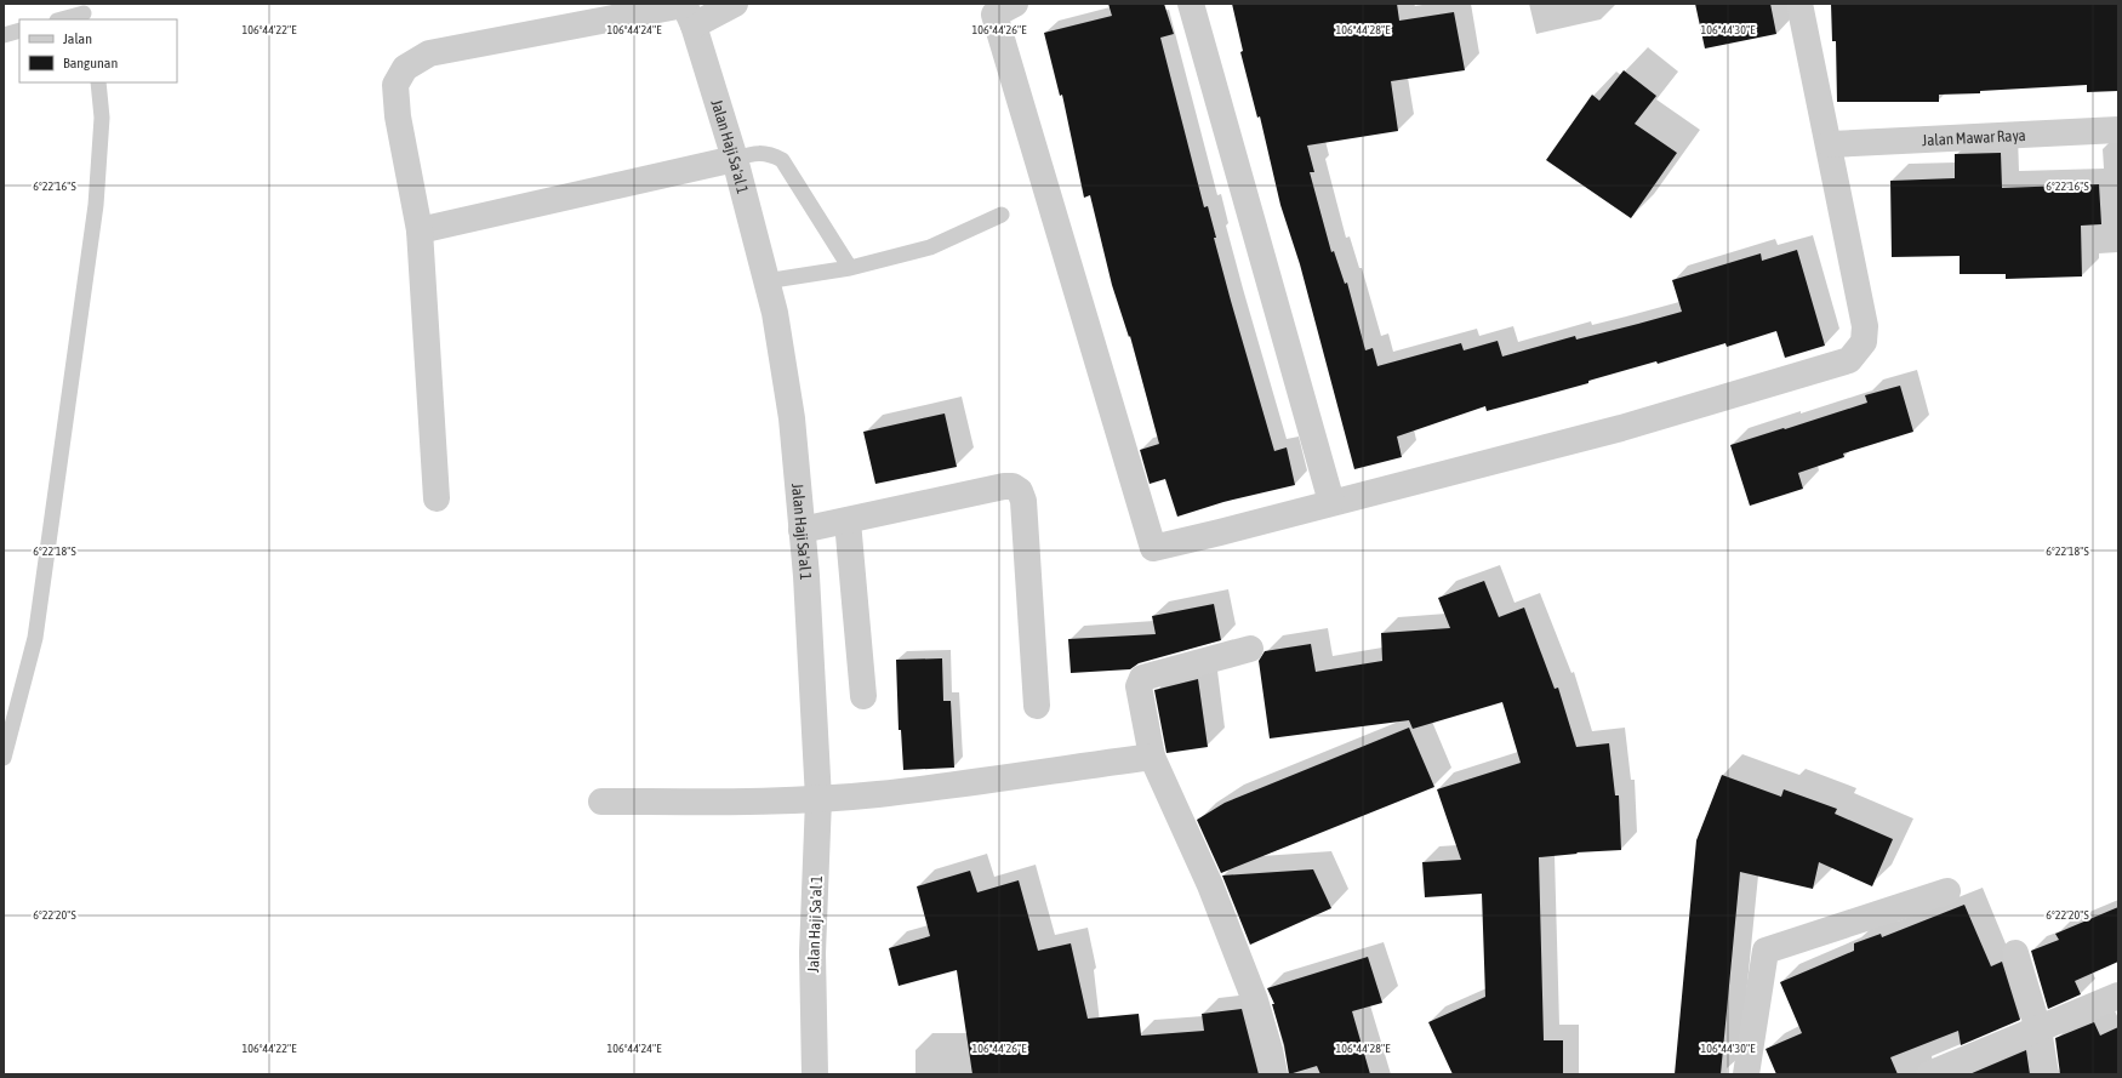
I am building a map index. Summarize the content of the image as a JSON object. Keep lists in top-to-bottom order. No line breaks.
{"streets":{"street":["Jalan Mawar Raya","Jalan Haji Sa'al 1"]},"legend":["Jalan","Bangunan"],"coordinates":["106°44'22\"E","106°44'24\"E","106°44'26\"E","106°44'28\"E","106°44'30\"E","6°22'16\"S","6°22'18\"S","6°22'20\"S"]}
